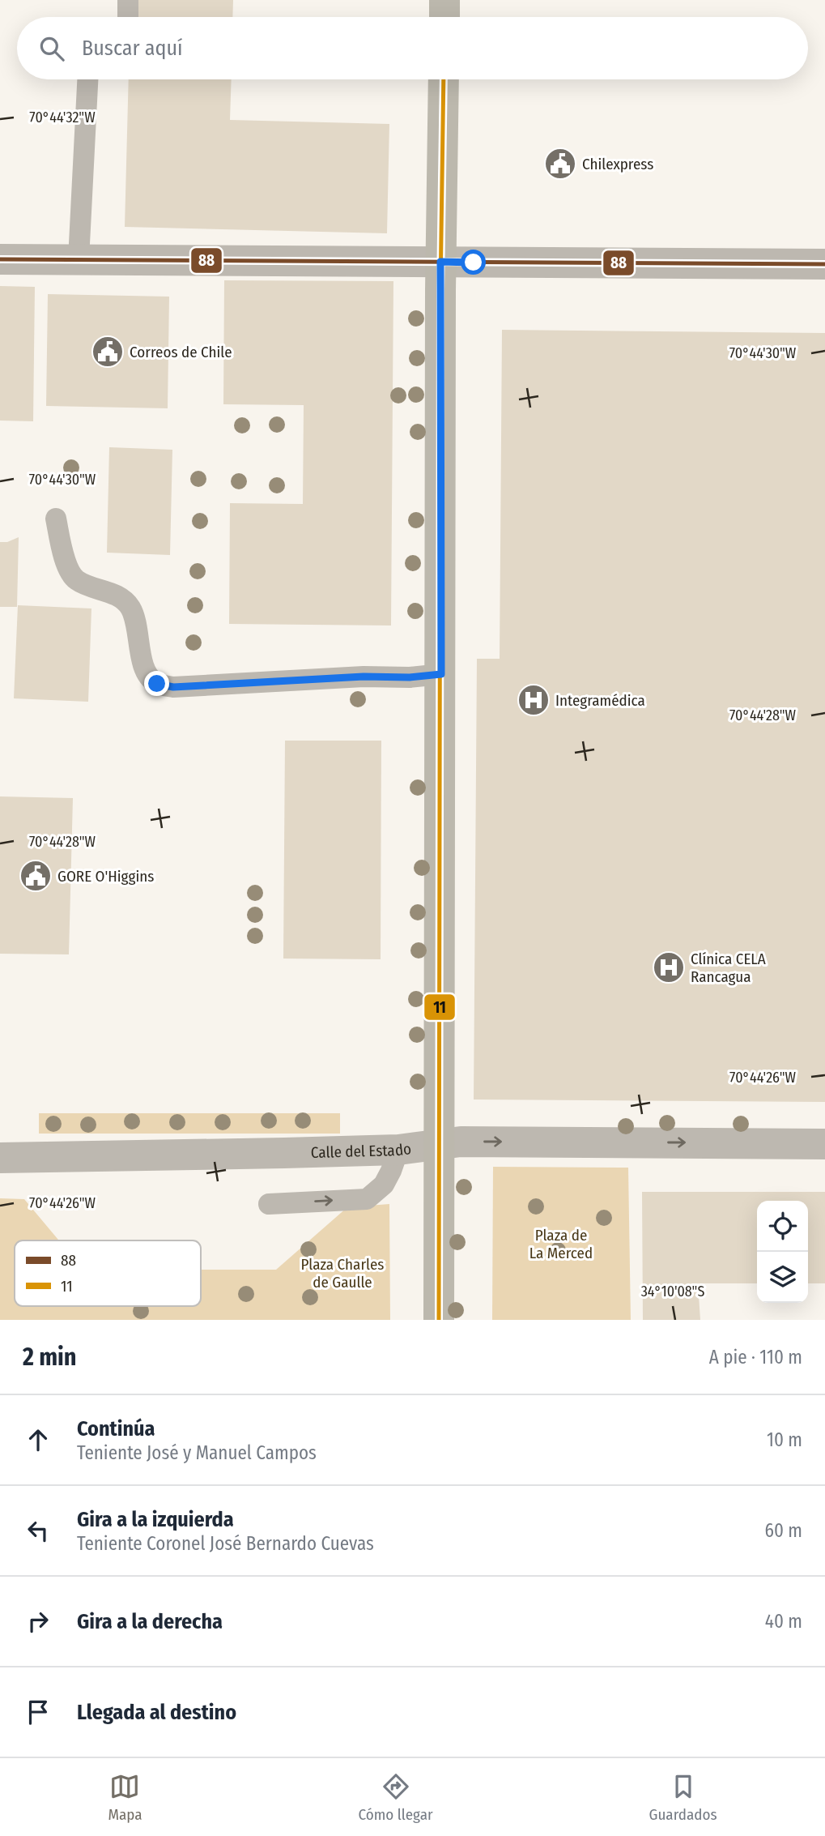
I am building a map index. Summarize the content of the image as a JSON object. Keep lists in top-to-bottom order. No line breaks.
{"streets":{"street":["Calle del Estado"]},"one_way":["Calle del Estado"],"parks":["Plaza de La Merced","Plaza Charles de Gaulle"],"places":{"public building":["Chilexpress","Correos de Chile","GORE O'Higgins"],"hospital":["Integramédica","Clínica CELA Rancagua"]},"lines":["transit line 11","transit line 88"],"legend":["88","11"],"page":{"search":"Buscar aquí","heading":["2 min","A pie · 110 m"],"list":[["Continúa","Teniente José y Manuel Campos","10 m"],["Gira a la izquierda","Teniente Coronel José Bernardo Cuevas","60 m"],["Gira a la derecha","40 m"],"Llegada al destino"],"nav":["Mapa","Cómo llegar","Guardados"]},"coordinates":["70°44'32\"W","70°44'30\"W","70°44'28\"W","70°44'26\"W","34°10'08\"S"]}
